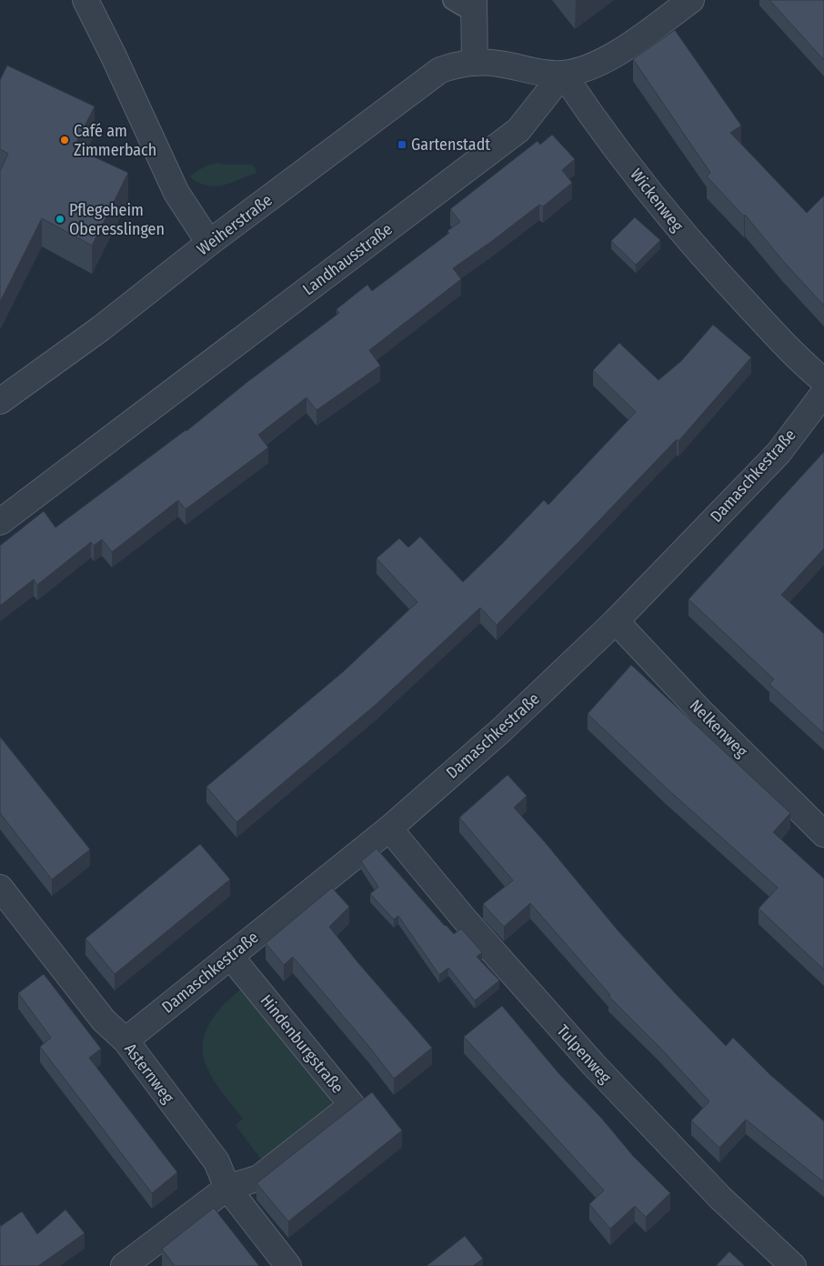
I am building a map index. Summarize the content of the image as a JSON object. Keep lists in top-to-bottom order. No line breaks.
{"streets":{"street":["Wickenweg","Weiherstraße","Landhausstraße","Damaschkestraße","Nelkenweg","Hindenburgstraße","Tulpenweg","Asternweg"]},"crossings":[["Wickenweg","Landhausstraße"],["Damaschkestraße","Nelkenweg"],["Damaschkestraße","Hindenburgstraße"],["Damaschkestraße","Tulpenweg"],["Damaschkestraße","Asternweg"],["Hindenburgstraße","Asternweg"]],"places":{"other":["Café am Zimmerbach","Pflegeheim Oberesslingen"],"transit":["Gartenstadt"]}}
